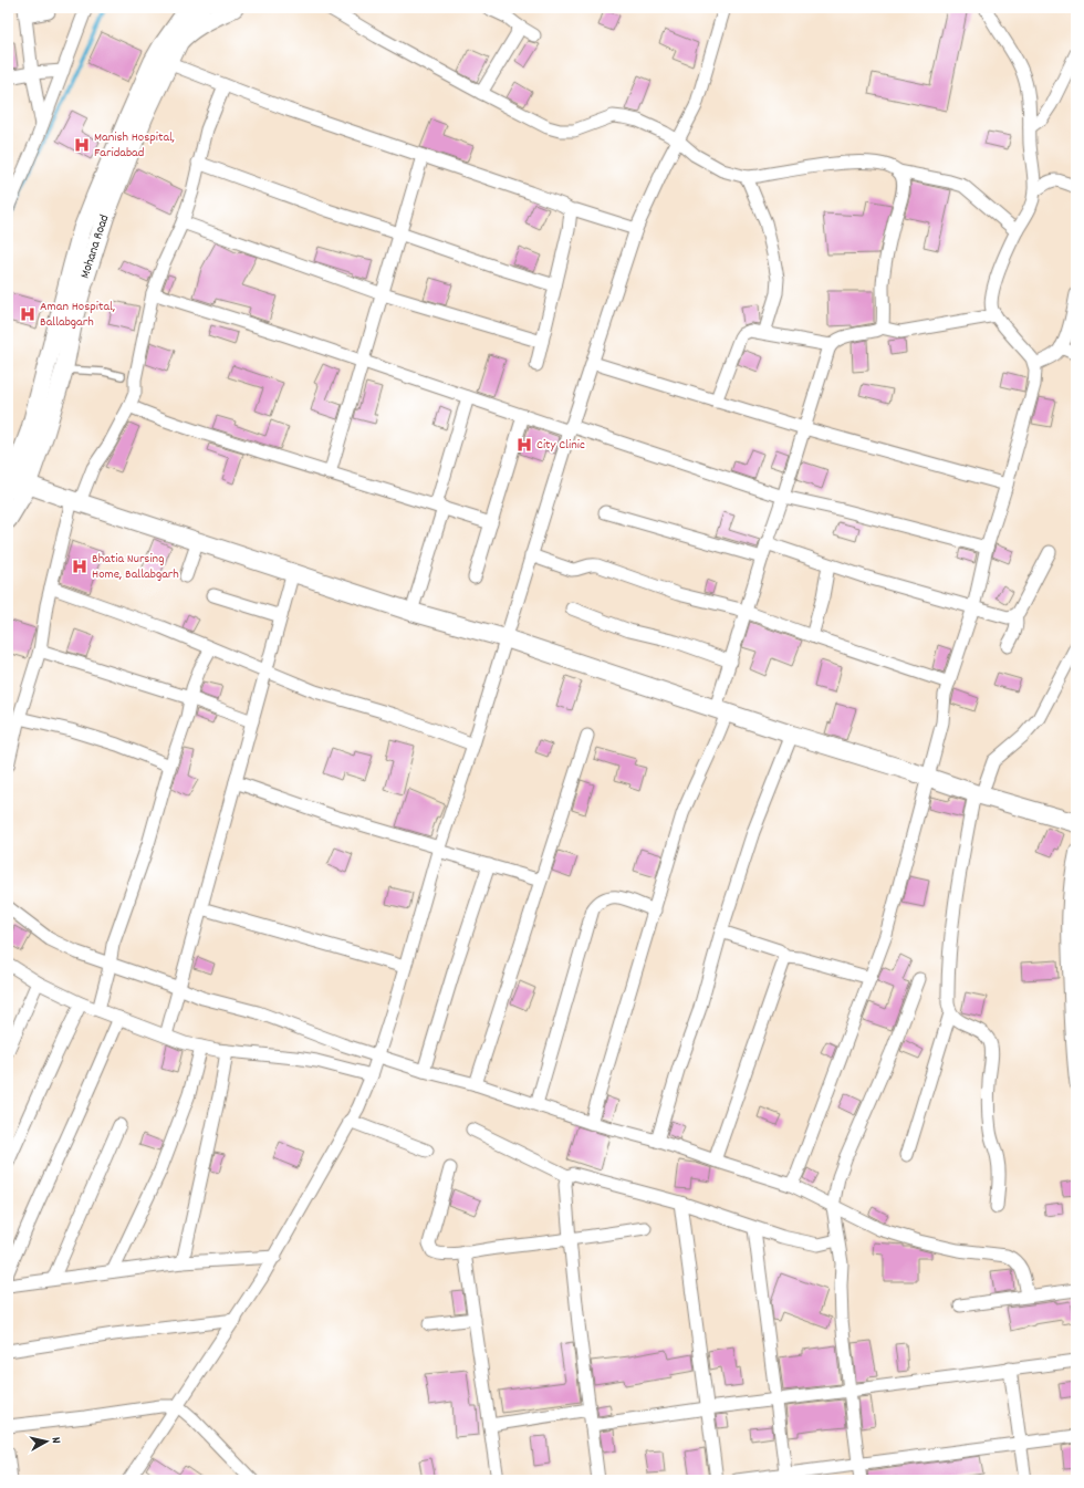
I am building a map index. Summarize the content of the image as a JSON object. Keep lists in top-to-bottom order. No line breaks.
{"streets":{"street":["Mohana Road"]},"places":{"hospital":["Manish Hospital, Faridabad","Aman Hospital, Ballabgarh","City Clinic","Bhatia Nursing Home, Ballabgarh"]},"north":"right"}
